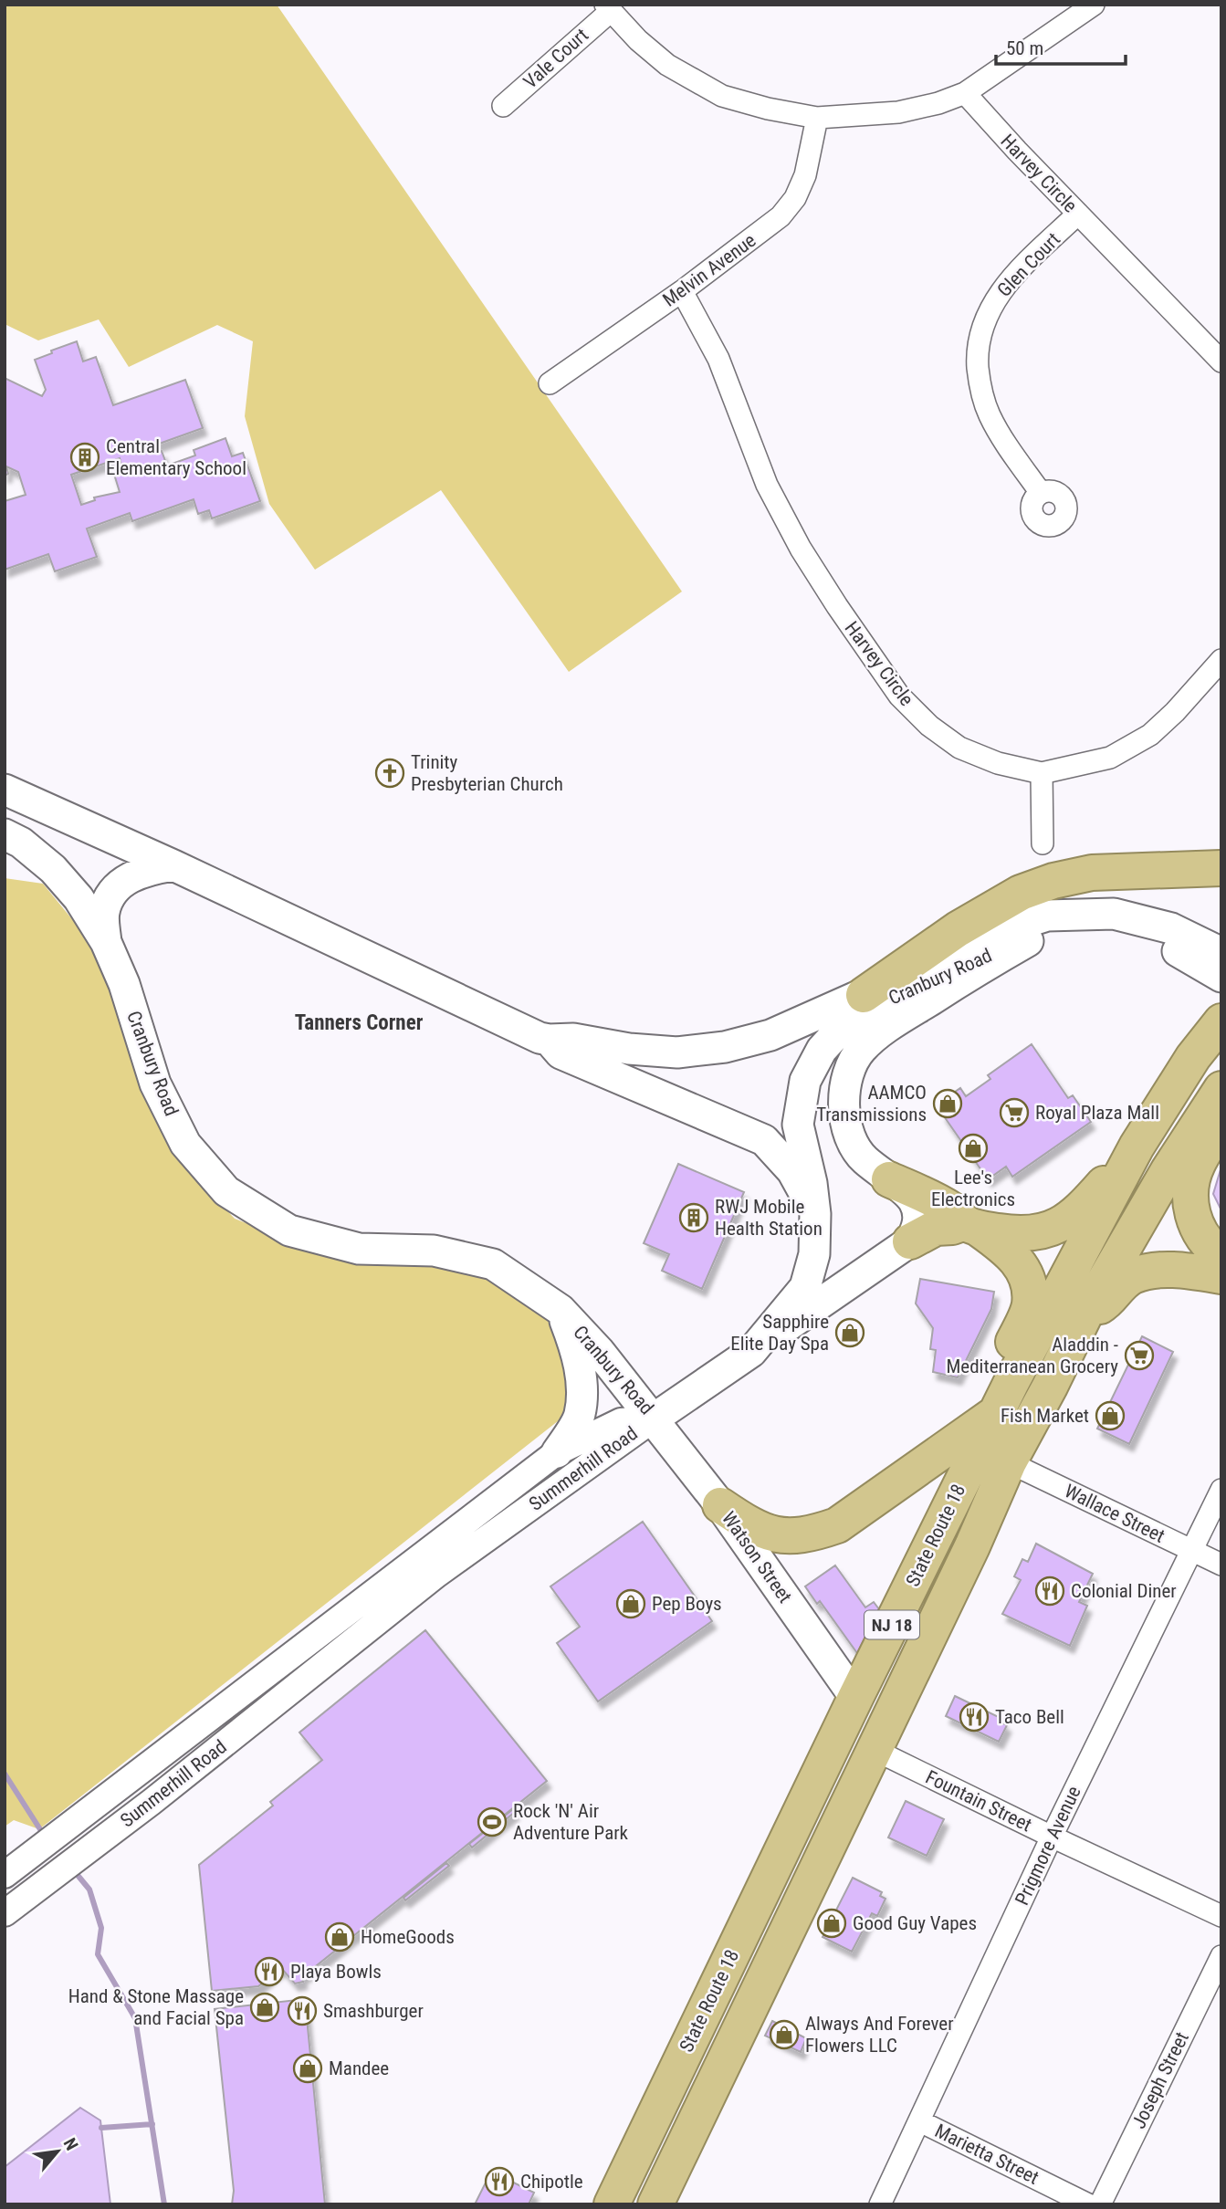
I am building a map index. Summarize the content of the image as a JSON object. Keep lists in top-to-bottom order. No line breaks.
{"streets":{"highway":["State Route 18","NJ 18"],"main road":["Cranbury Road","Watson Street"],"street":["Vale Court","Harvey Circle","Glen Court","Melvin Avenue","Summerhill Road","Wallace Street","Fountain Street","Prigmore Avenue","Joseph Street","Marietta Street"]},"crossings":[["Harvey Circle","Glen Court"],["Harvey Circle","Melvin Avenue"],["Cranbury Road","Summerhill Road"],["Cranbury Road","Watson Street"],["Summerhill Road","Watson Street"],["Wallace Street","State Route 18"],["Wallace Street","Prigmore Avenue"],["State Route 18","Watson Street"],["State Route 18","Fountain Street"],["Fountain Street","Prigmore Avenue"],["Prigmore Avenue","Marietta Street"]],"districts":["Tanners Corner"],"places":{"building":["Central Elementary School","RWJ Mobile Health Station"],"church":["Trinity Presbyterian Church"],"shop":["AAMCO Transmissions","Lee's Electronics","Sapphire Elite Day Spa","Fish Market","Pep Boys","Good Guy Vapes","HomeGoods","Hand & Stone Massage and Facial Spa","Always And Forever Flowers LLC","Mandee"],"supermarket":["Royal Plaza Mall","Aladdin - Mediterranean Grocery"],"restaurant":["Colonial Diner","Taco Bell","Playa Bowls","Smashburger","Chipotle"],"sports":["Rock 'N' Air Adventure Park"]},"scale_bar":"50 m","north":"top right"}
